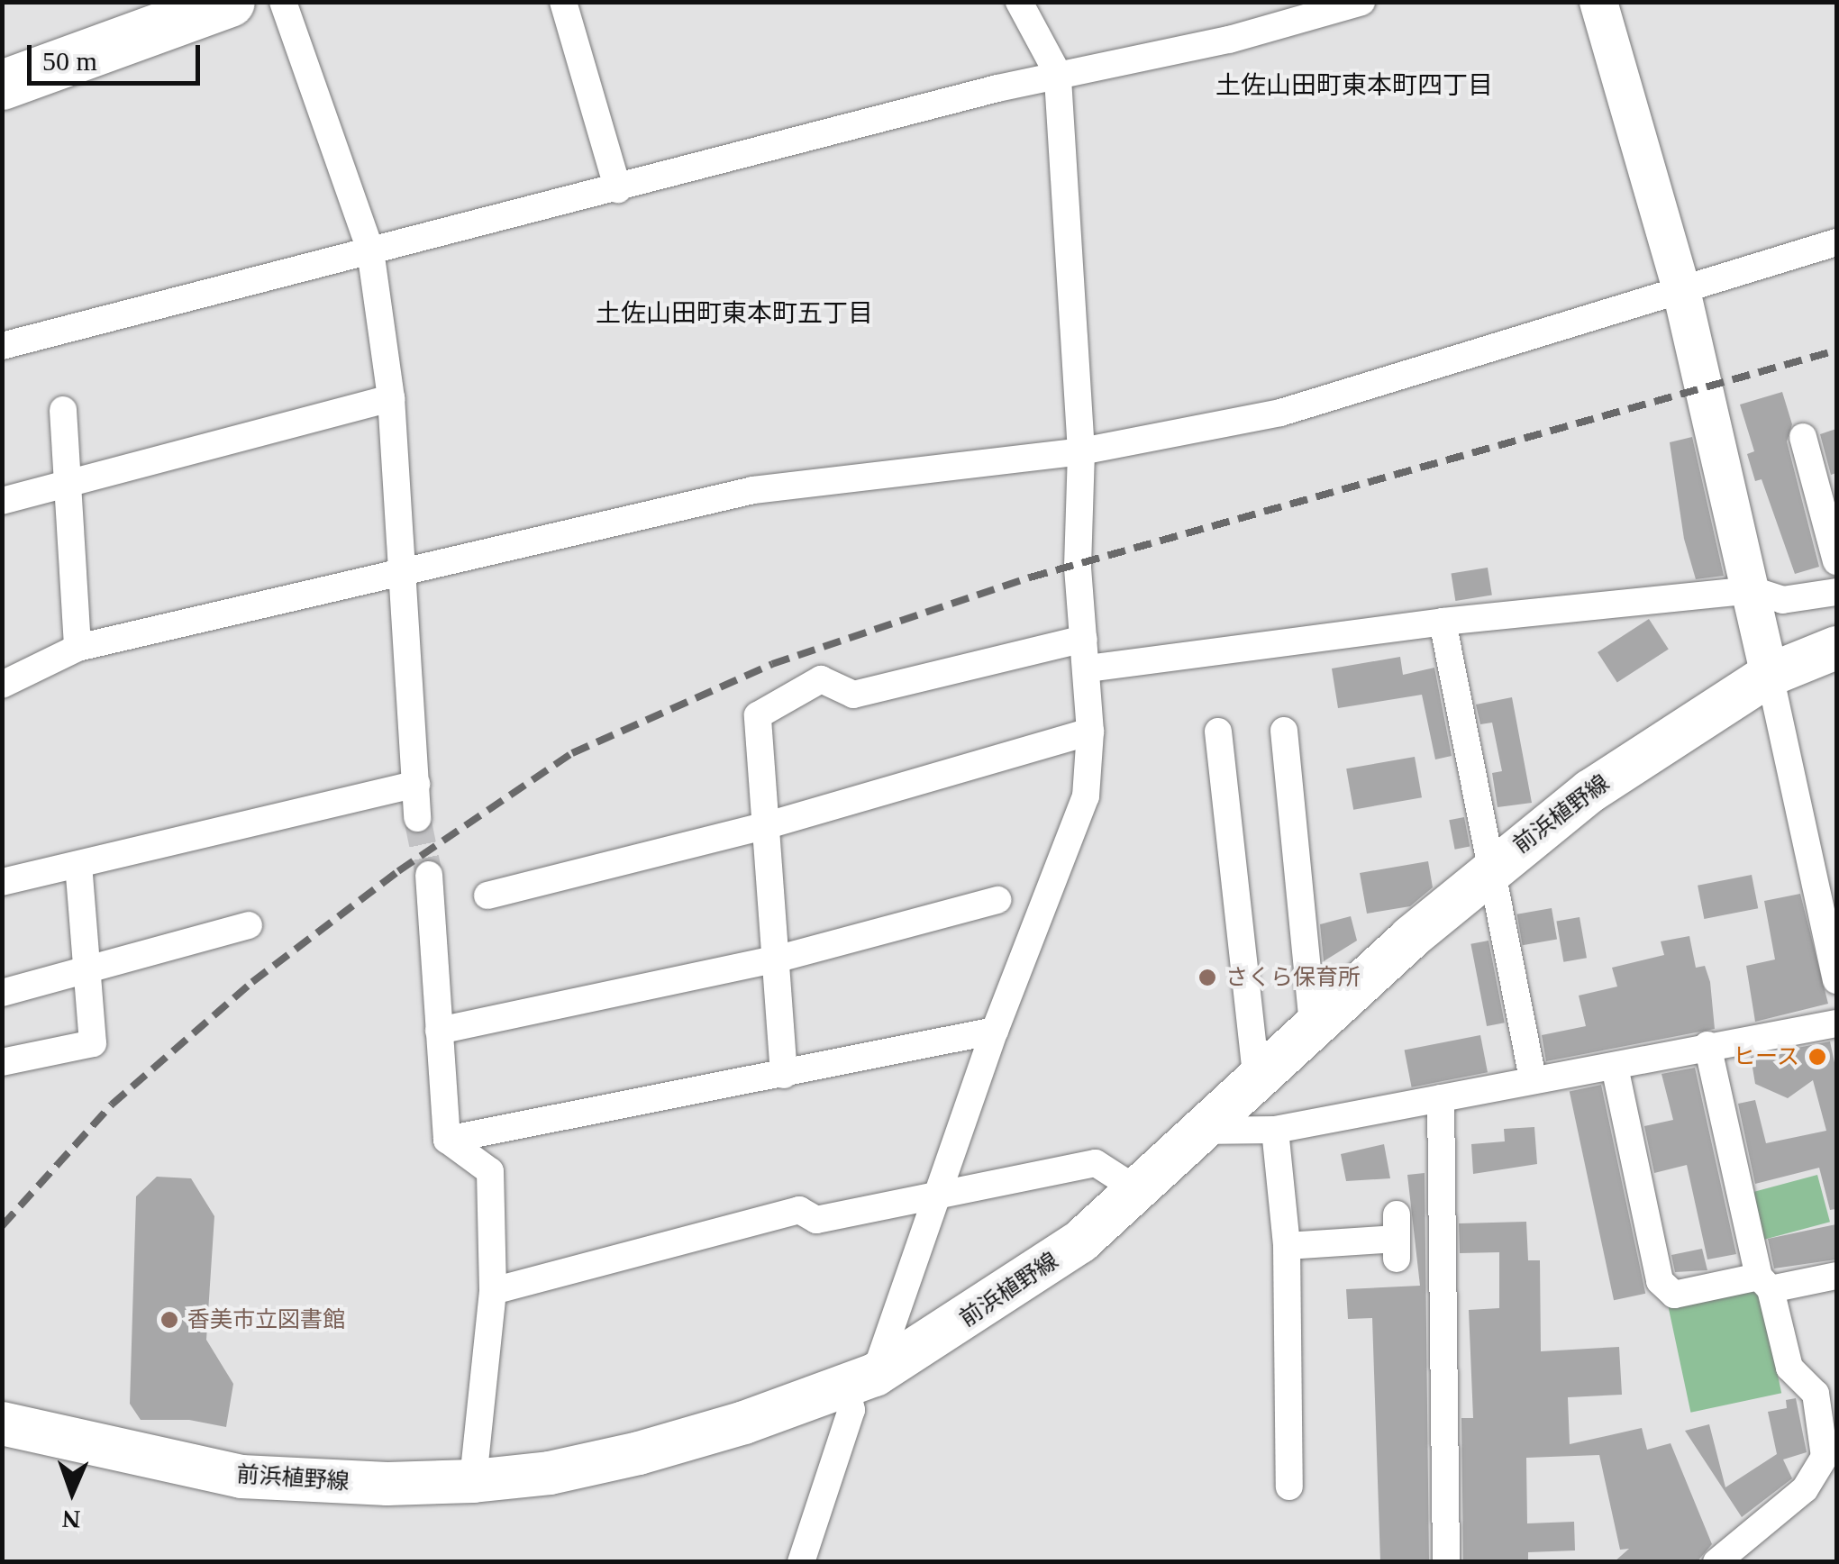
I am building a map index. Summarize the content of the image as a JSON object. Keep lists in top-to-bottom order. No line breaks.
{"streets":{"main road":["前浜植野線"]},"districts":["土佐山田町東本町四丁目","土佐山田町東本町五丁目"],"places":["さくら保育所","ヒース","香美市立図書館"],"scale_bar":"50 m","north":"bottom"}
